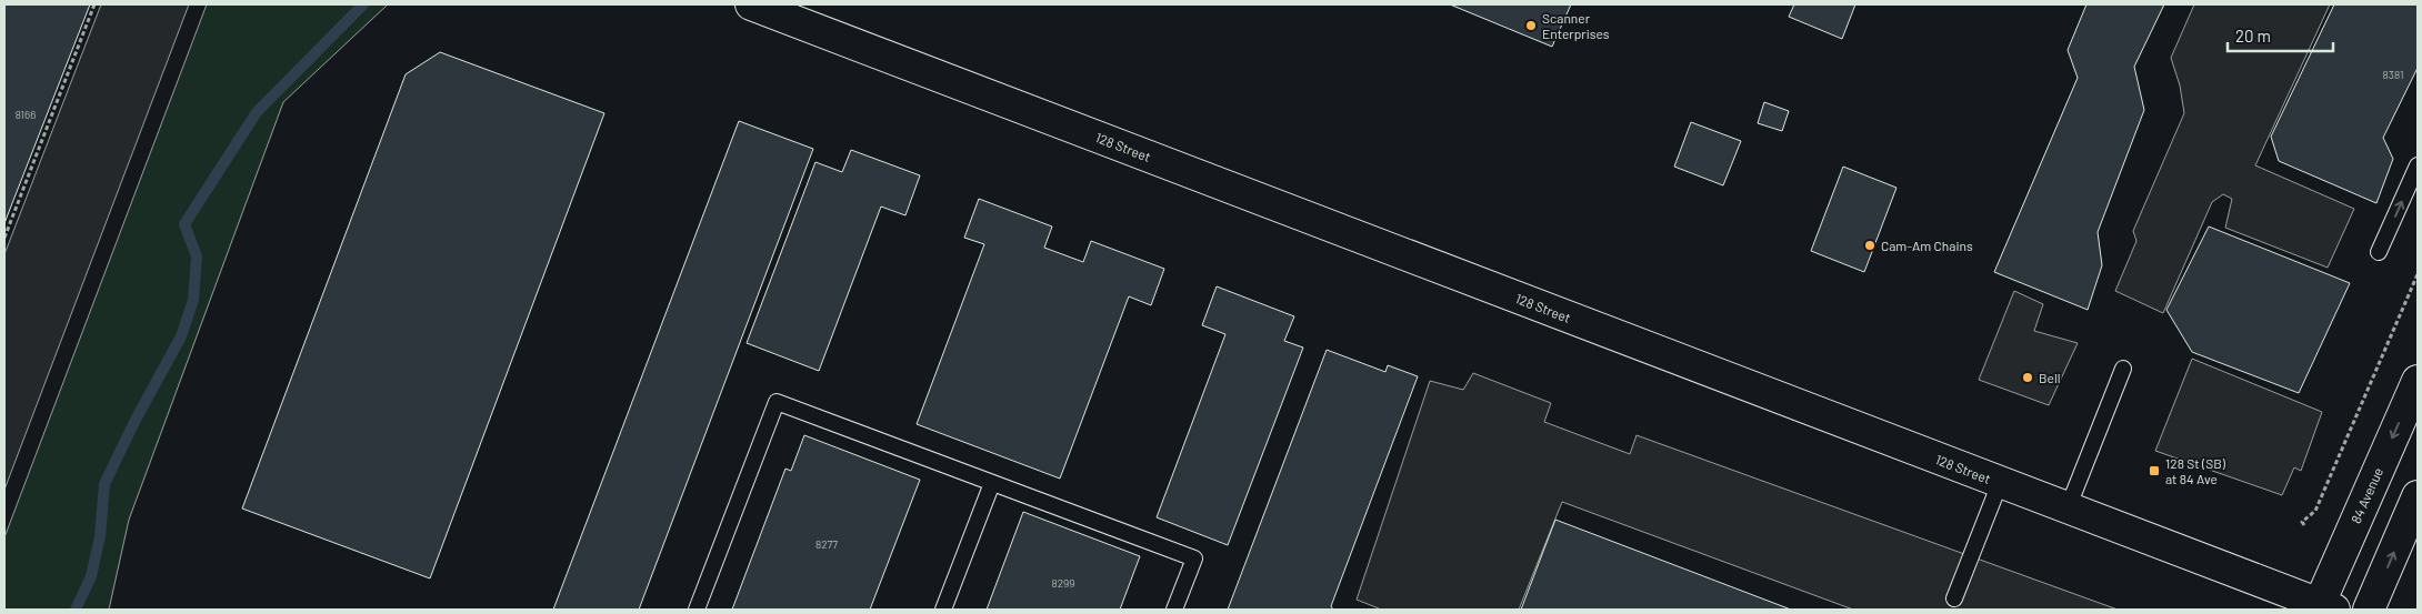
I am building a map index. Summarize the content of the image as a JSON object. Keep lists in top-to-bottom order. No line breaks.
{"streets":{"main road":["128 Street","84 Avenue"]},"crossings":[["128 Street","84 Avenue"]],"places":{"other":["Scanner Enterprises","Cam-Am Chains","Bell"],"transit":["128 St (SB) at 84 Ave"]},"house_numbers":["8381","8166","8277","8299"],"scale_bar":"20 m"}
